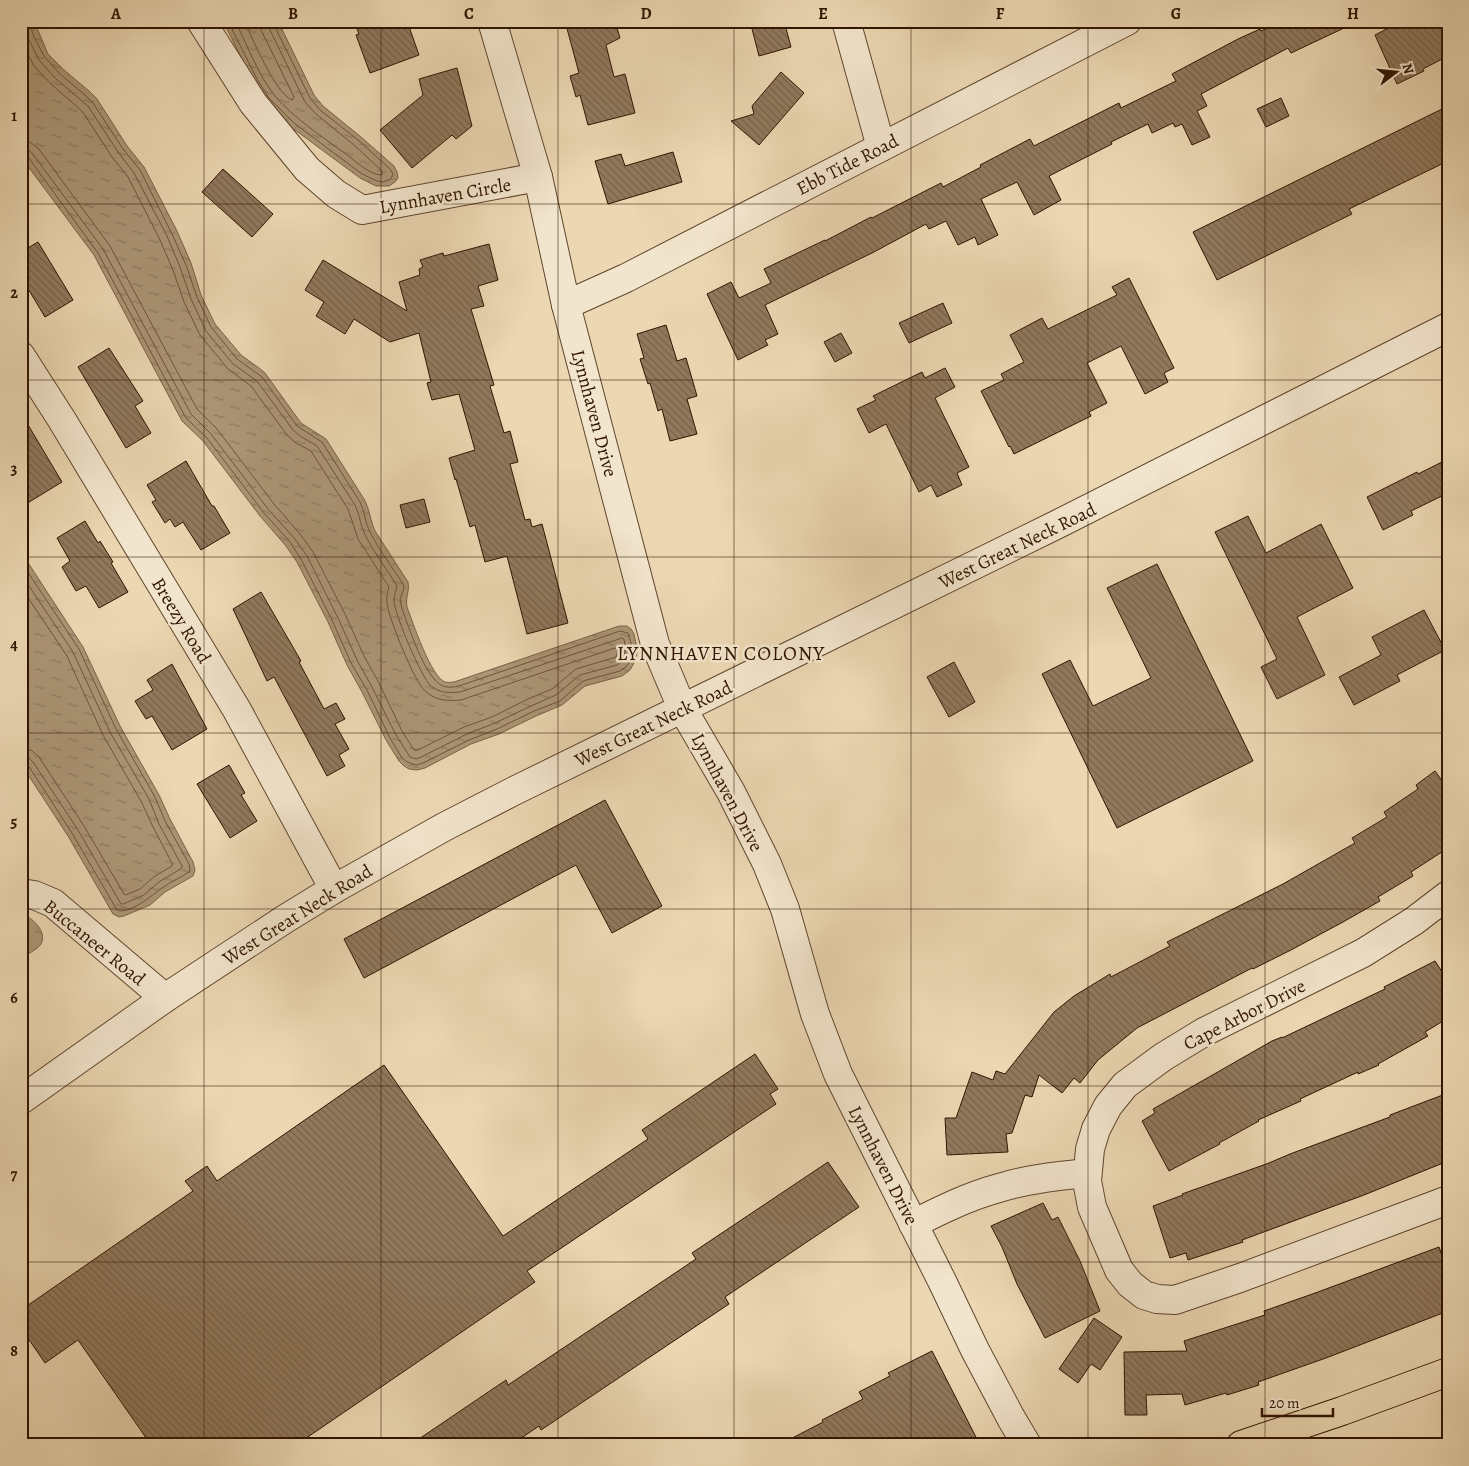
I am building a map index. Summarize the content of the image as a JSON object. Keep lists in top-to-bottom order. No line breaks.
{"streets":{"street":["Ebb Tide Road","Lynnhaven Circle","Lynnhaven Drive","West Great Neck Road","Breezy Road","Buccaneer Road","Cape Arbor Drive"]},"crossings":[["Ebb Tide Road","Lynnhaven Drive"],["Lynnhaven Circle","Lynnhaven Drive"],["Lynnhaven Drive","West Great Neck Road"],["West Great Neck Road","Breezy Road"],["West Great Neck Road","Buccaneer Road"]],"districts":["LYNNHAVEN COLONY"],"scale_bar":"20 m","north":"right","grid":{"columns":["A","B","C","D","E","F","G","H"],"rows":["1","2","3","4","5","6","7","8"]}}
